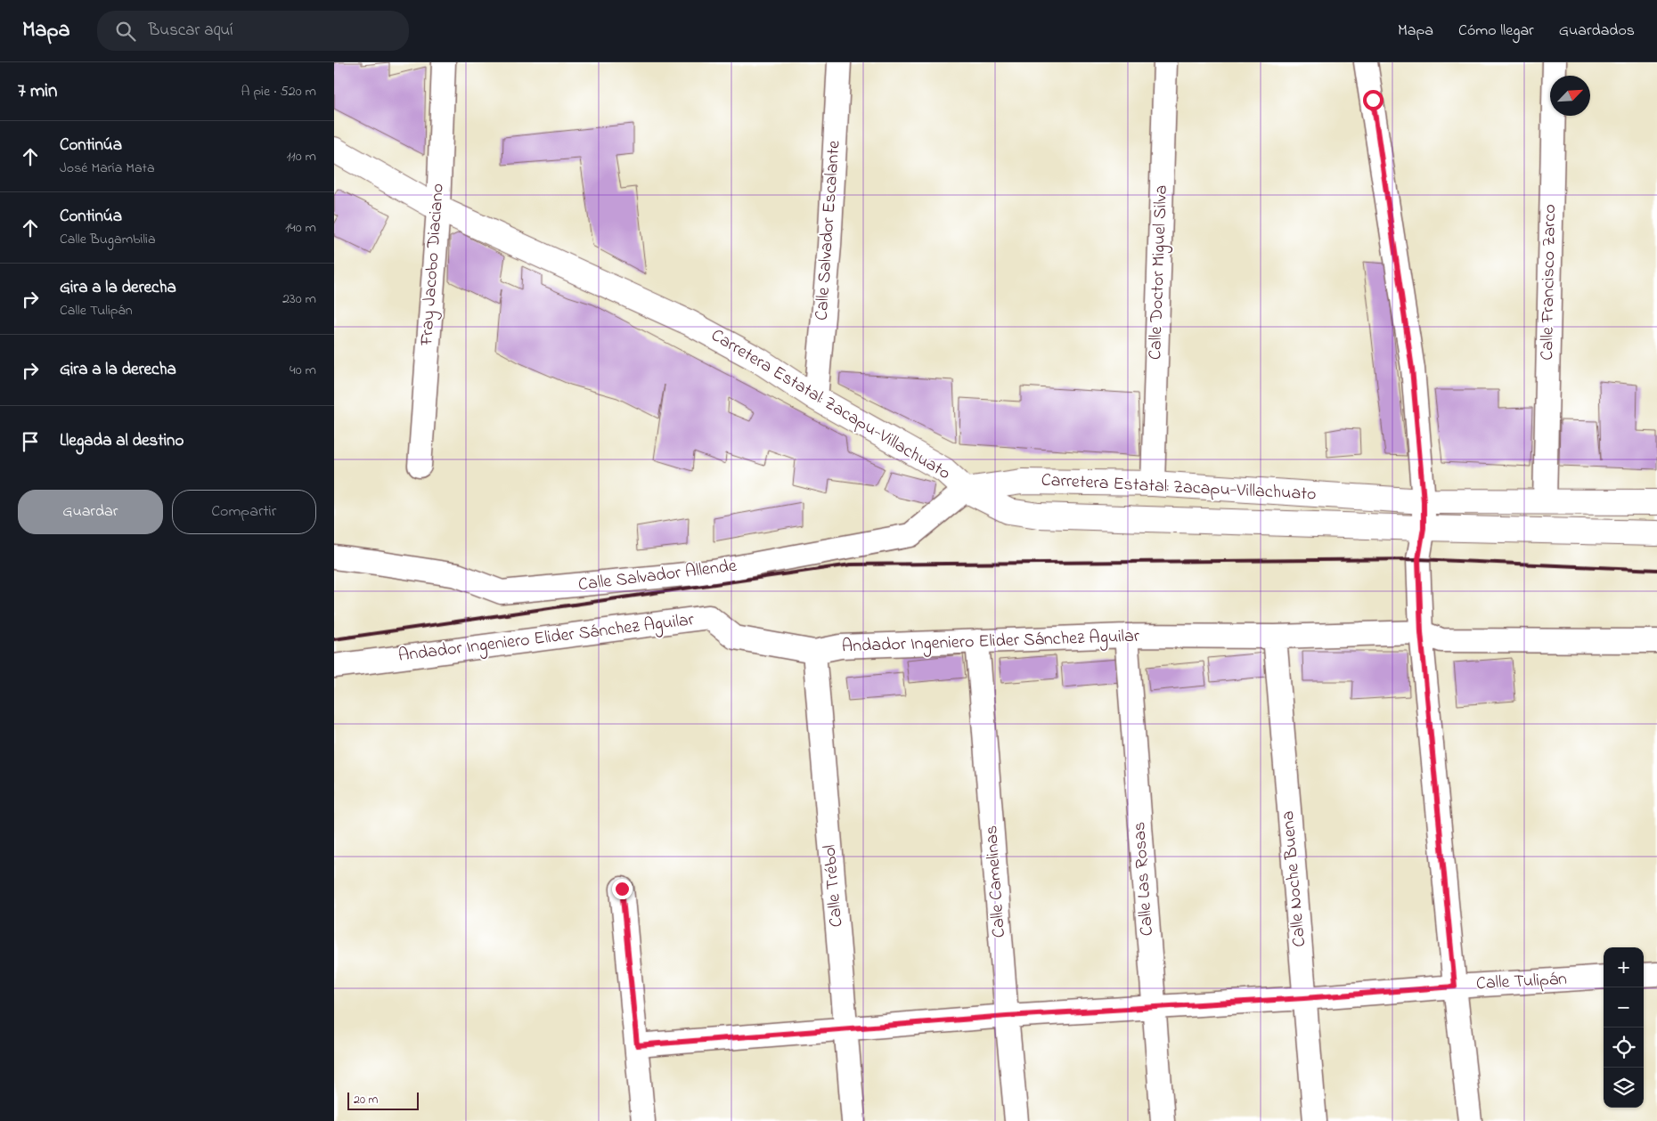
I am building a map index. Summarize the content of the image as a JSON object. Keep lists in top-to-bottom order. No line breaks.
{"streets":{"main road":["Carretera Estatal: Zacapu-Villachuato"],"street":["Calle Salvador Escalante","Fray Jacobo Diaciano","Calle Doctor Miguel Silva","Calle Francisco Zarco","Calle Salvador Allende","Andador Ingeniero Elider Sánchez Aguilar","Calle Las Rosas","Calle Noche Buena","Calle Camelinas","Calle Trébol","Calle Tulipán"]},"crossings":[["Calle Salvador Escalante","Carretera Estatal: Zacapu-Villachuato"],["Fray Jacobo Diaciano","Carretera Estatal: Zacapu-Villachuato"],["Calle Doctor Miguel Silva","Carretera Estatal: Zacapu-Villachuato"],["Calle Francisco Zarco","Carretera Estatal: Zacapu-Villachuato"],["Carretera Estatal: Zacapu-Villachuato","Calle Salvador Allende"],["Andador Ingeniero Elider Sánchez Aguilar","Calle Las Rosas"],["Andador Ingeniero Elider Sánchez Aguilar","Calle Noche Buena"],["Andador Ingeniero Elider Sánchez Aguilar","Calle Camelinas"],["Andador Ingeniero Elider Sánchez Aguilar","Calle Trébol"],["Calle Las Rosas","Calle Tulipán"],["Calle Noche Buena","Calle Tulipán"],["Calle Camelinas","Calle Tulipán"],["Calle Trébol","Calle Tulipán"]],"scale_bar":"20 m","north":"top right","page":{"header":"Mapa","search":"Buscar aquí","nav":["Mapa","Cómo llegar","Guardados"],"heading":["7 min","A pie · 520 m"],"list":[["Continúa","José María Mata","110 m"],["Continúa","Calle Bugambilia","140 m"],["Gira a la derecha","Calle Tulipán","230 m"],["Gira a la derecha","40 m"],"Llegada al destino"],"buttons":["Guardar","Compartir"],"map_buttons":["+","−"],"scale":"20 m"}}
